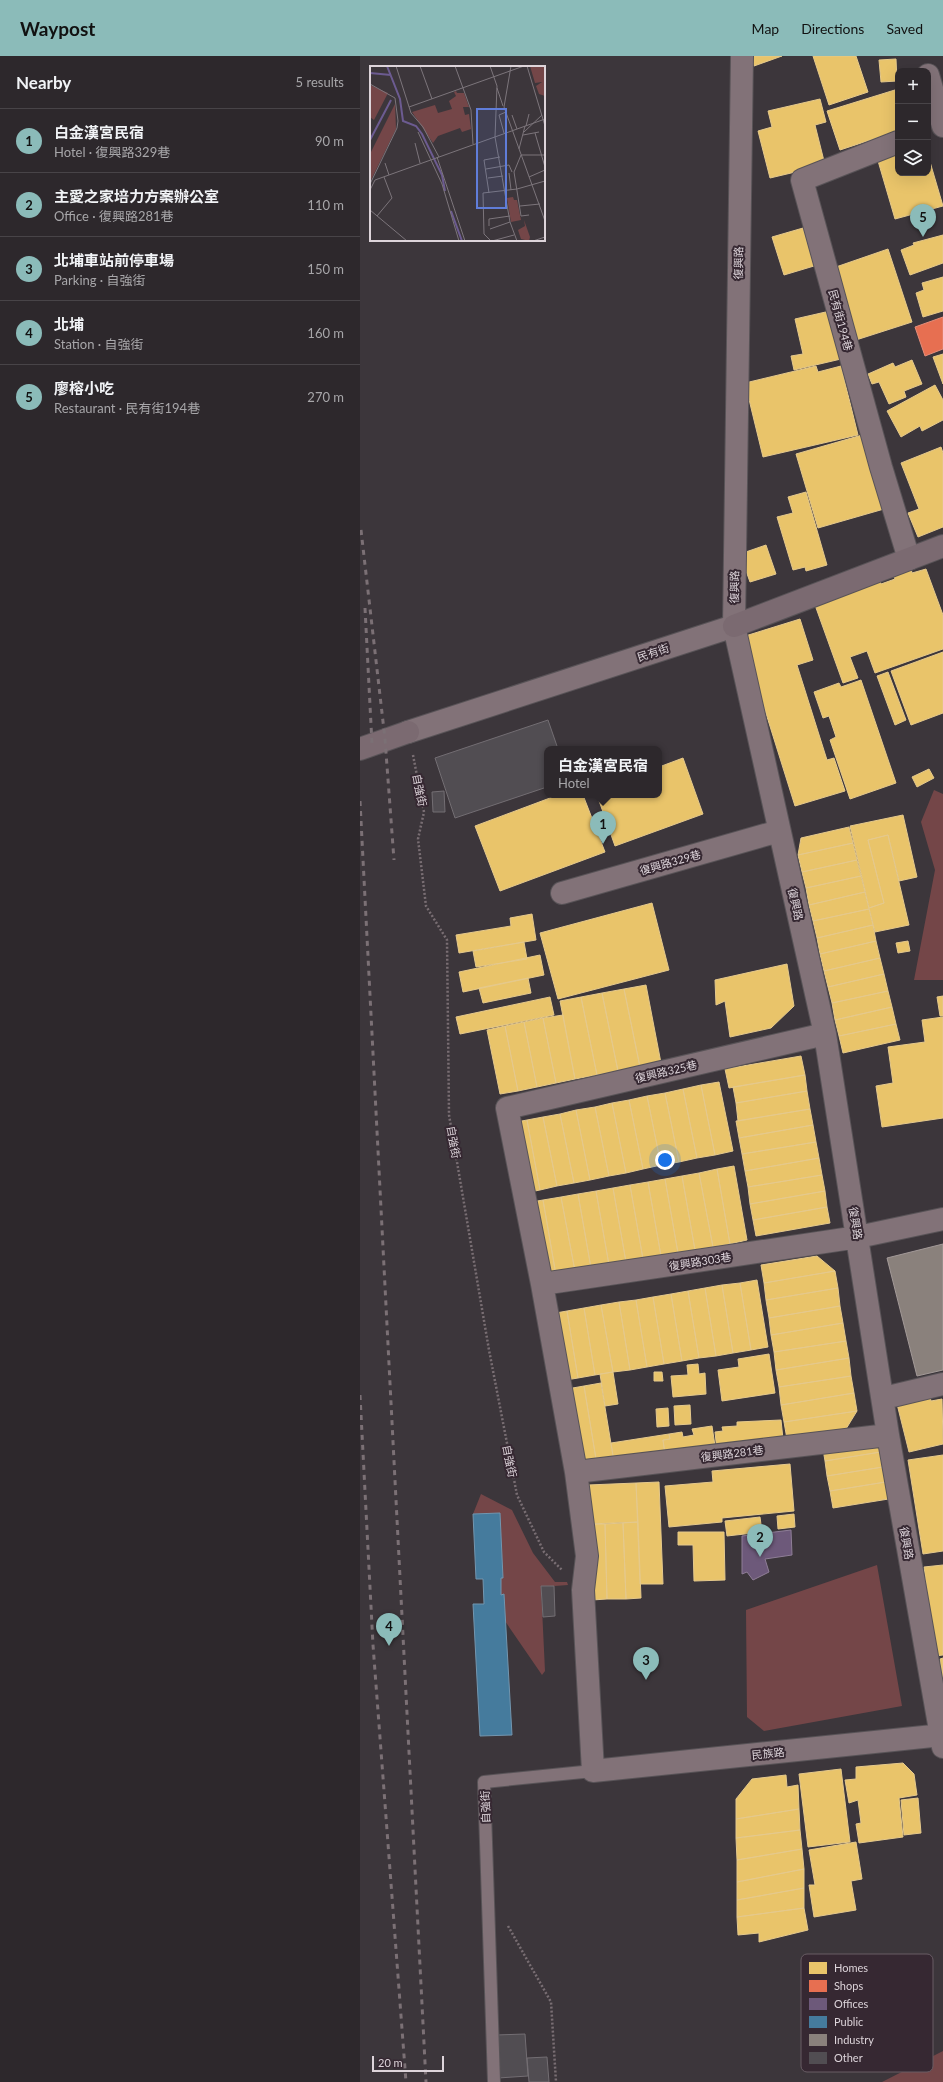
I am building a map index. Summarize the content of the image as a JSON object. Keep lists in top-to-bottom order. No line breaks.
{"streets":{"street":["復興路","民有街194巷","民有街","復興路329巷","復興路325巷","復興路303巷","復興路281巷","民族路"],"lane":["自強街"]},"crossings":[["復興路","民有街"],["復興路","復興路329巷"],["復興路","復興路325巷"],["復興路","復興路303巷"],["復興路","復興路281巷"],["復興路","民族路"],["民有街194巷","民有街"],["民有街","自強街"],["自強街","民族路"],["復興路325巷","復興路303巷"]],"legend":["Homes","Shops","Offices","Public","Industry","Other"],"scale_bar":"20 m","page":{"header":"Waypost","nav":["Map","Directions","Saved"],"heading":["Nearby","5 results"],"map_buttons":["+","−"],"list":[{"mark":"1","name":"白金漢宮民宿","note":"Hotel · 復興路329巷","value":"90 m"},{"mark":"2","name":"主愛之家培力方案辦公室","note":"Office · 復興路281巷","value":"110 m"},{"mark":"3","name":"北埔車站前停車場","note":"Parking · 自強街","value":"150 m"},{"mark":"4","name":"北埔","note":"Station · 自強街","value":"160 m"},{"mark":"5","name":"廖榕小吃","note":"Restaurant · 民有街194巷","value":"270 m"}],"pins":["5","1","2","4","3"],"popup":["白金漢宮民宿","Hotel"],"scale":"20 m"}}
